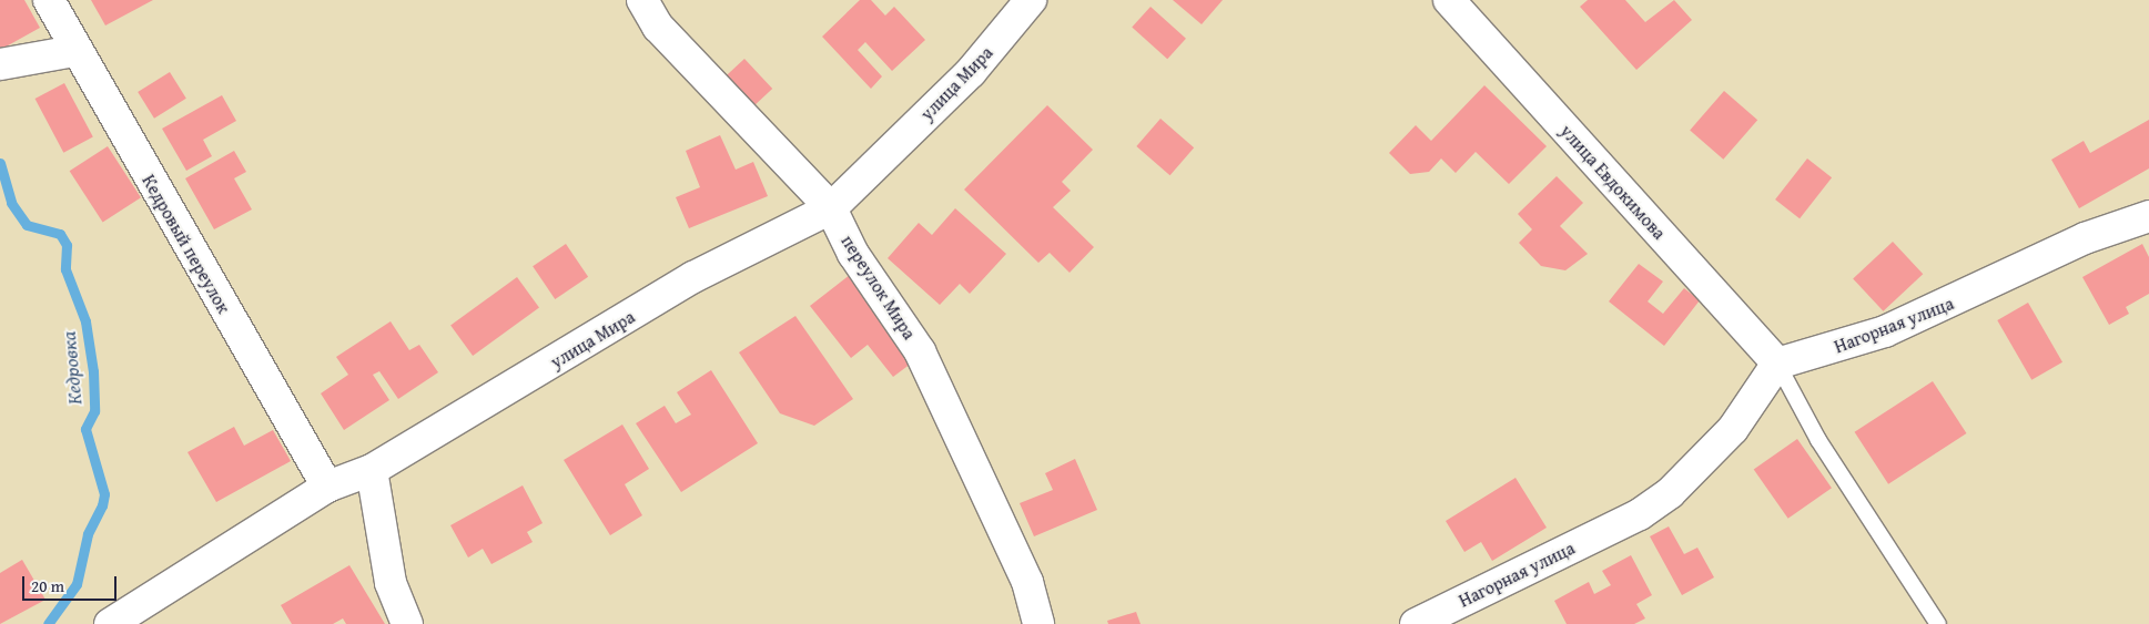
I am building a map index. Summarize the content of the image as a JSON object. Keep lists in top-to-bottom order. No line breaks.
{"streets":{"street":["улица Мира","улица Евдокимова","Кедровый переулок","переулок Мира","Нагорная улица"]},"crossings":[["улица Мира","Кедровый переулок"],["улица Мира","переулок Мира"],["улица Евдокимова","Нагорная улица"]],"water":["Кедровка"],"scale_bar":"20 m"}
